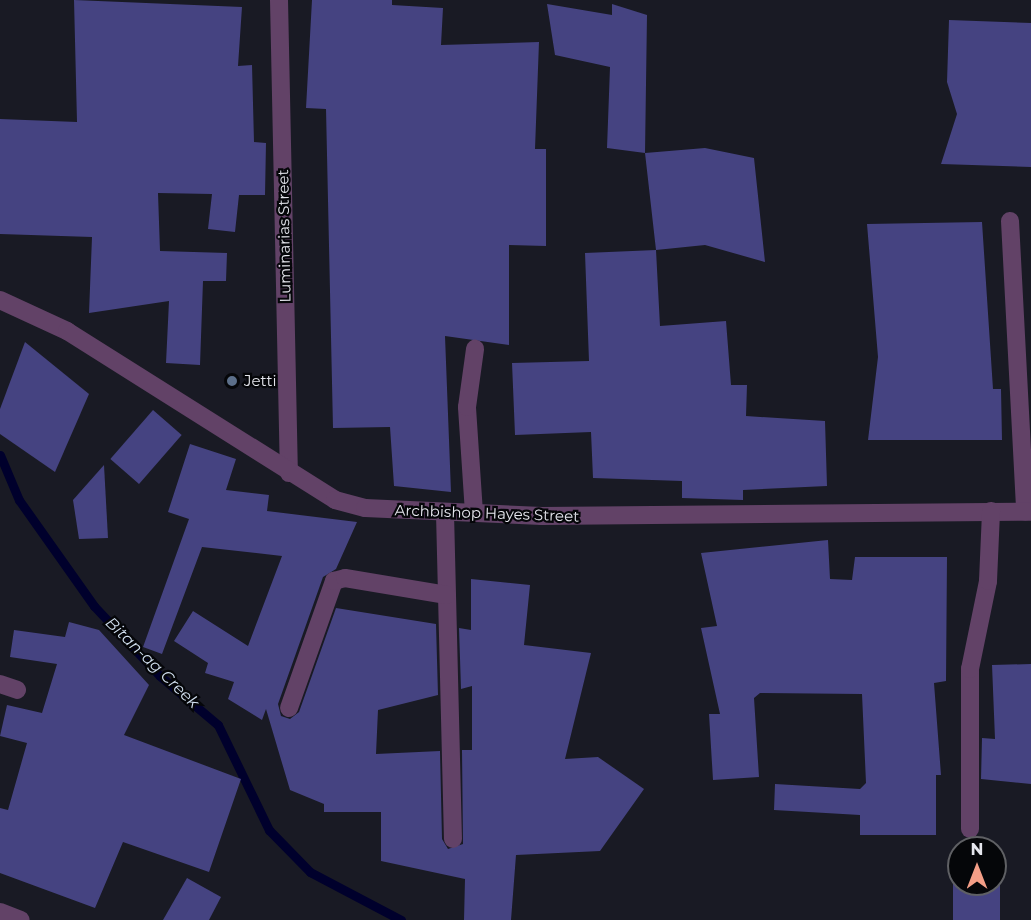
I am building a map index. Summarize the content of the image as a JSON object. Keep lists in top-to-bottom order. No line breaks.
{"streets":{"street":["Luminarias Street","Archbishop Hayes Street"]},"crossings":[["Luminarias Street","Archbishop Hayes Street"]],"water":["Bitan-ag Creek"],"places":["Jetti"],"north":"top"}
